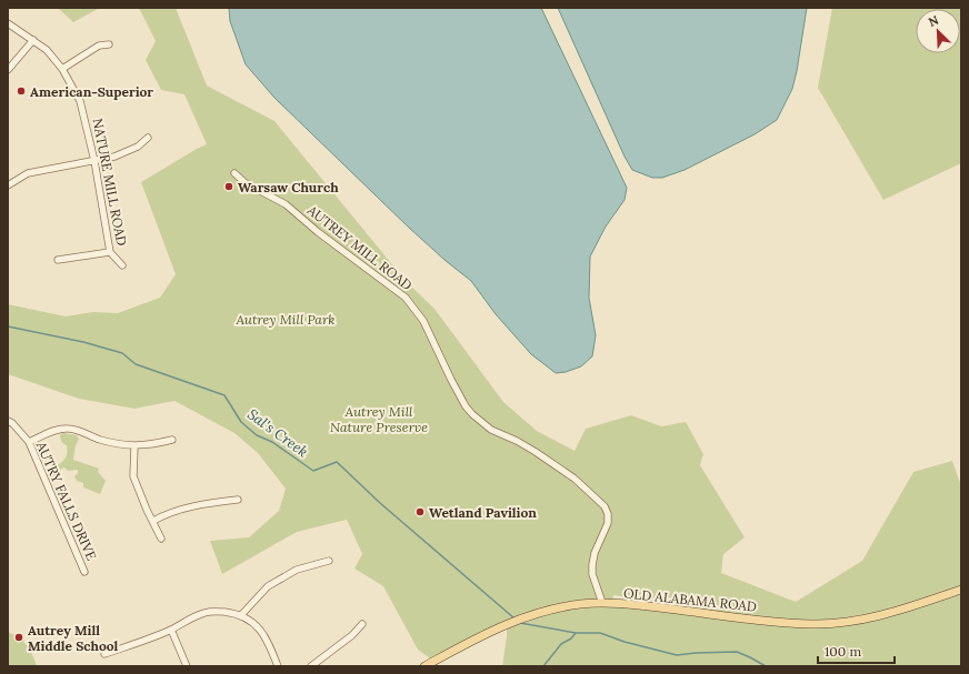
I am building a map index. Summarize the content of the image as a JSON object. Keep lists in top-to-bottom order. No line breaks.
{"streets":{"main road":["OLD ALABAMA ROAD"],"street":["NATURE MILL ROAD","AUTREY MILL ROAD","AUTRY FALLS DRIVE"]},"crossings":[["AUTREY MILL ROAD","OLD ALABAMA ROAD"]],"water":["Sal's Creek"],"parks":["Autrey Mill Park","Autrey Mill Nature Preserve"],"places":["American-Superior","Warsaw Church","Wetland Pavilion","Autrey Mill Middle School"],"scale_bar":"100 m","north":"top left"}
